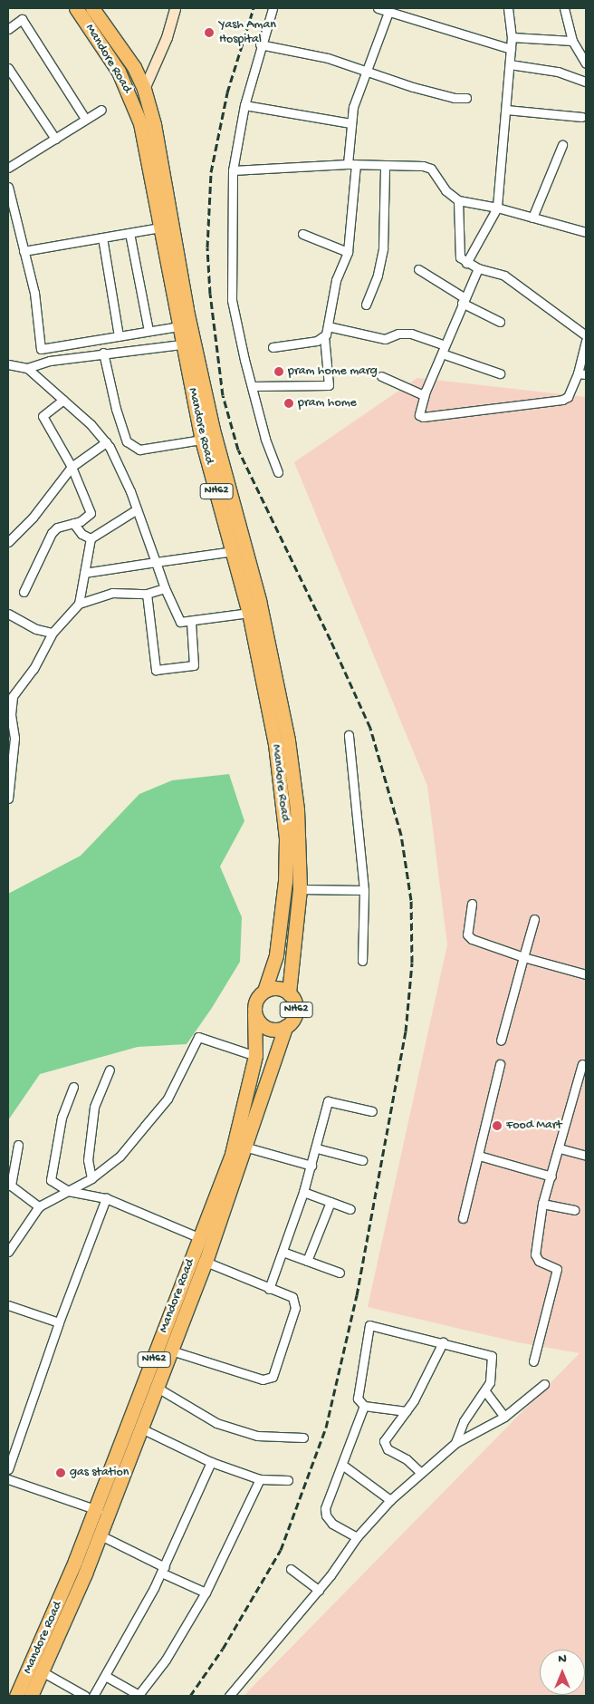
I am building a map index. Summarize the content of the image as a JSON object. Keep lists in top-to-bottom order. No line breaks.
{"streets":{"highway":["Mandore Road","NH62"]},"crossings":[["Mandore Road","NH62"]],"places":["Yash Aman Hospital","pram home marg","pram home","Food Mart","gas station"],"north":"top"}
